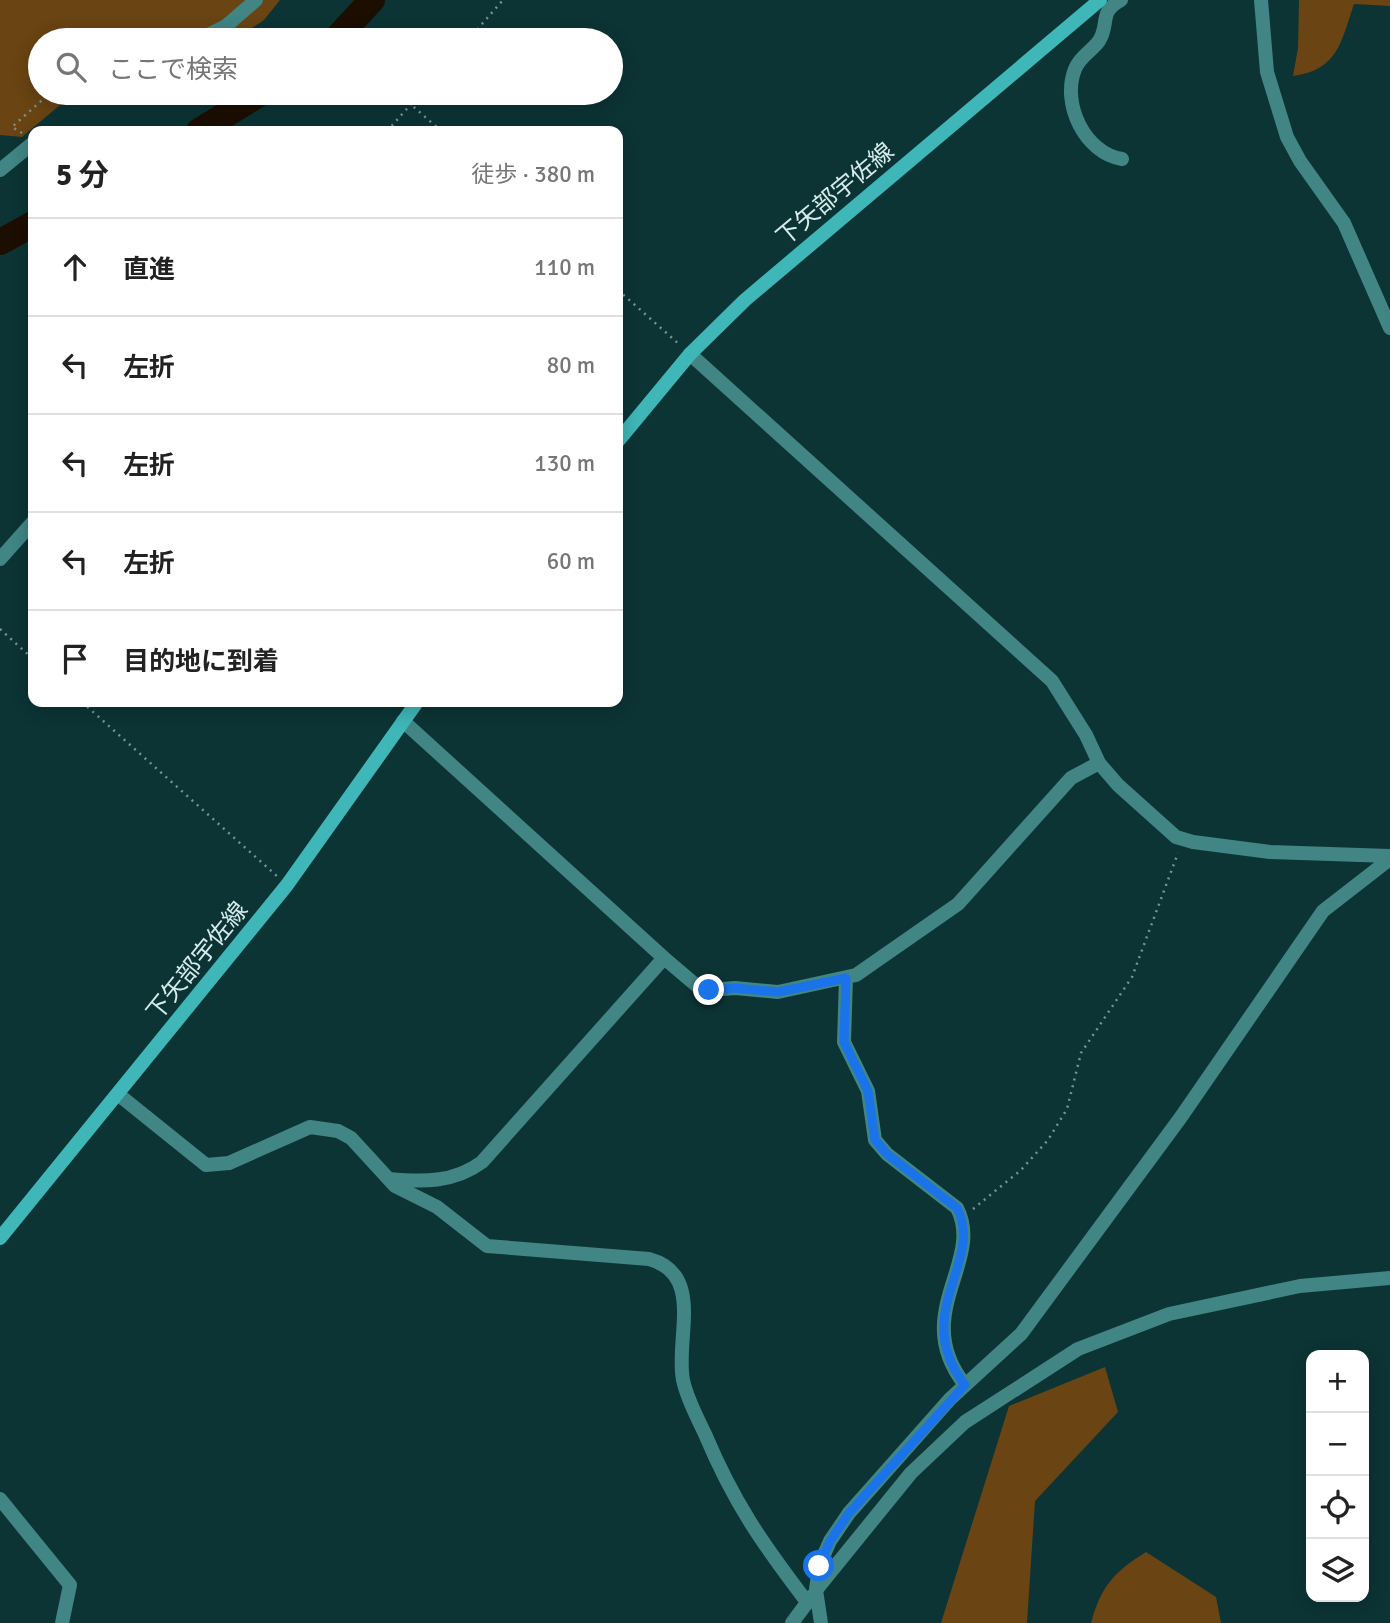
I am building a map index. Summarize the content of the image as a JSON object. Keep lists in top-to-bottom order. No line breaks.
{"streets":{"main road":["下矢部宇佐線"]},"page":{"search":"ここで検索","heading":["5 分","徒歩 · 380 m"],"list":[["直進","110 m"],["左折","80 m"],["左折","130 m"],["左折","60 m"],"目的地に到着"],"map_buttons":["+","−"]}}
